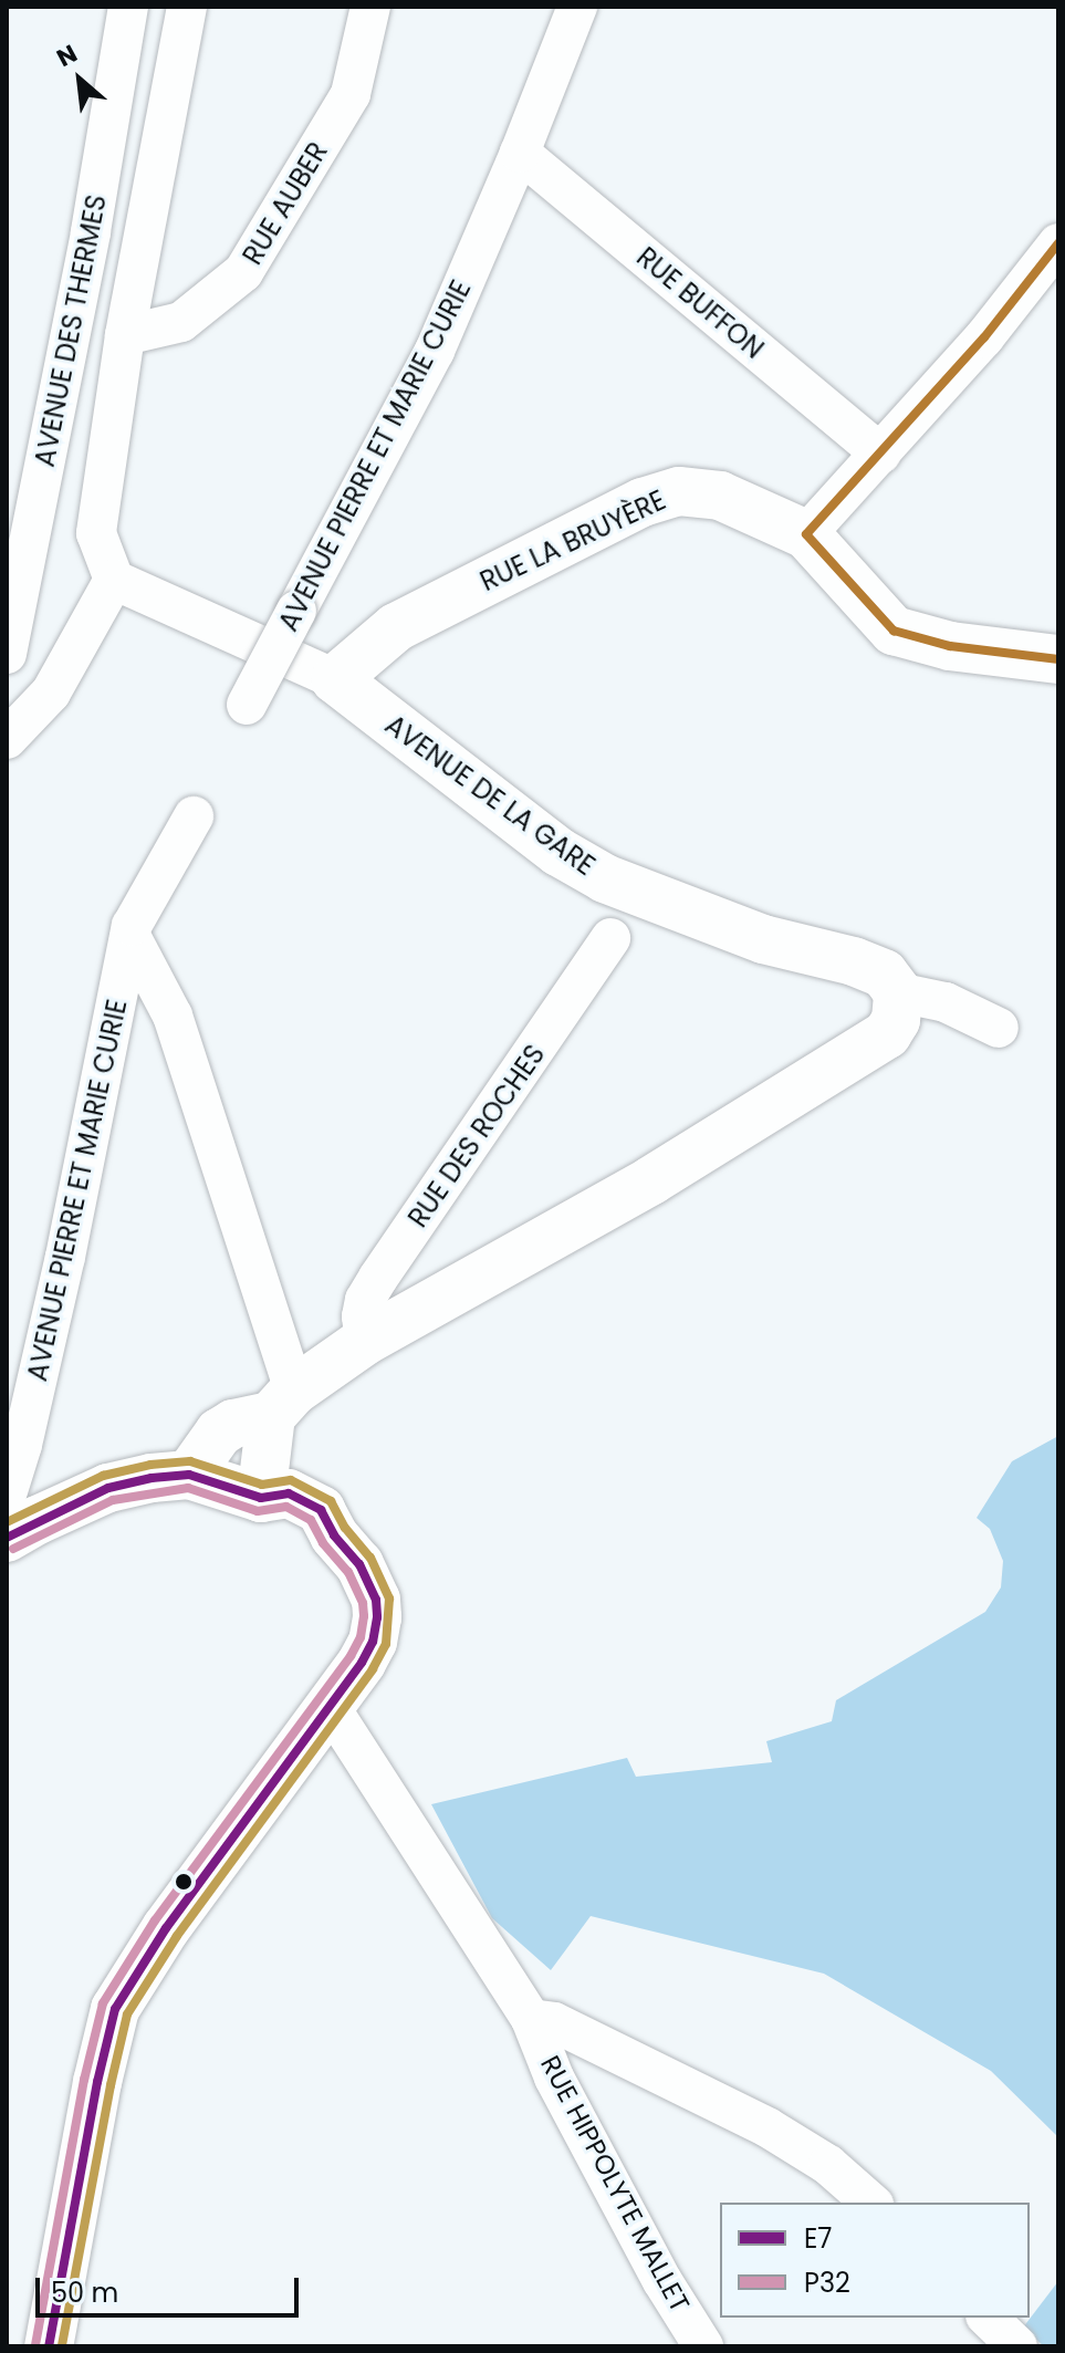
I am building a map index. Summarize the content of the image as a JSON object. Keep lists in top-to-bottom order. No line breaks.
{"streets":{"main road":["RUE LA BRUYÈRE","AVENUE DE LA GARE"],"street":["RUE AUBER","RUE BUFFON","AVENUE DES THERMES","AVENUE PIERRE ET MARIE CURIE","RUE DES ROCHES","RUE HIPPOLYTE MALLET"]},"crossings":[["RUE BUFFON","AVENUE PIERRE ET MARIE CURIE"],["RUE LA BRUYÈRE","AVENUE DE LA GARE"]],"lines":["transit line E7","transit line P32"],"legend":["E7","P32"],"scale_bar":"50 m","north":"top left"}
